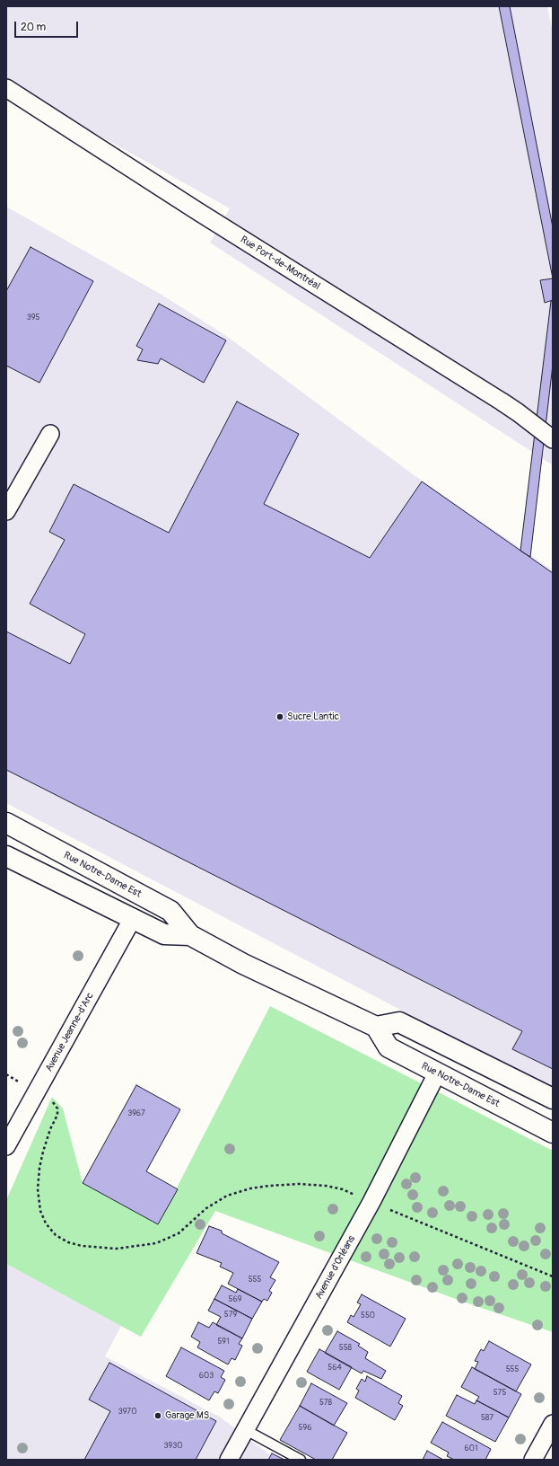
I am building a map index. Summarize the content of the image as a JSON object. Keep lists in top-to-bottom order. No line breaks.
{"streets":{"main road":["Rue Notre-Dame Est"],"street":["Rue Port-de-Montréal","Avenue Jeanne-d'Arc","Avenue d'Orléans"]},"crossings":[["Rue Notre-Dame Est","Avenue Jeanne-d'Arc"],["Rue Notre-Dame Est","Avenue d'Orléans"]],"places":["Sucre Lantic","Garage MS"],"house_numbers":["395","3967","555","569","579","550","591","558","564","555","603","575","578","3970","587","596","3930","601"],"scale_bar":"20 m"}
